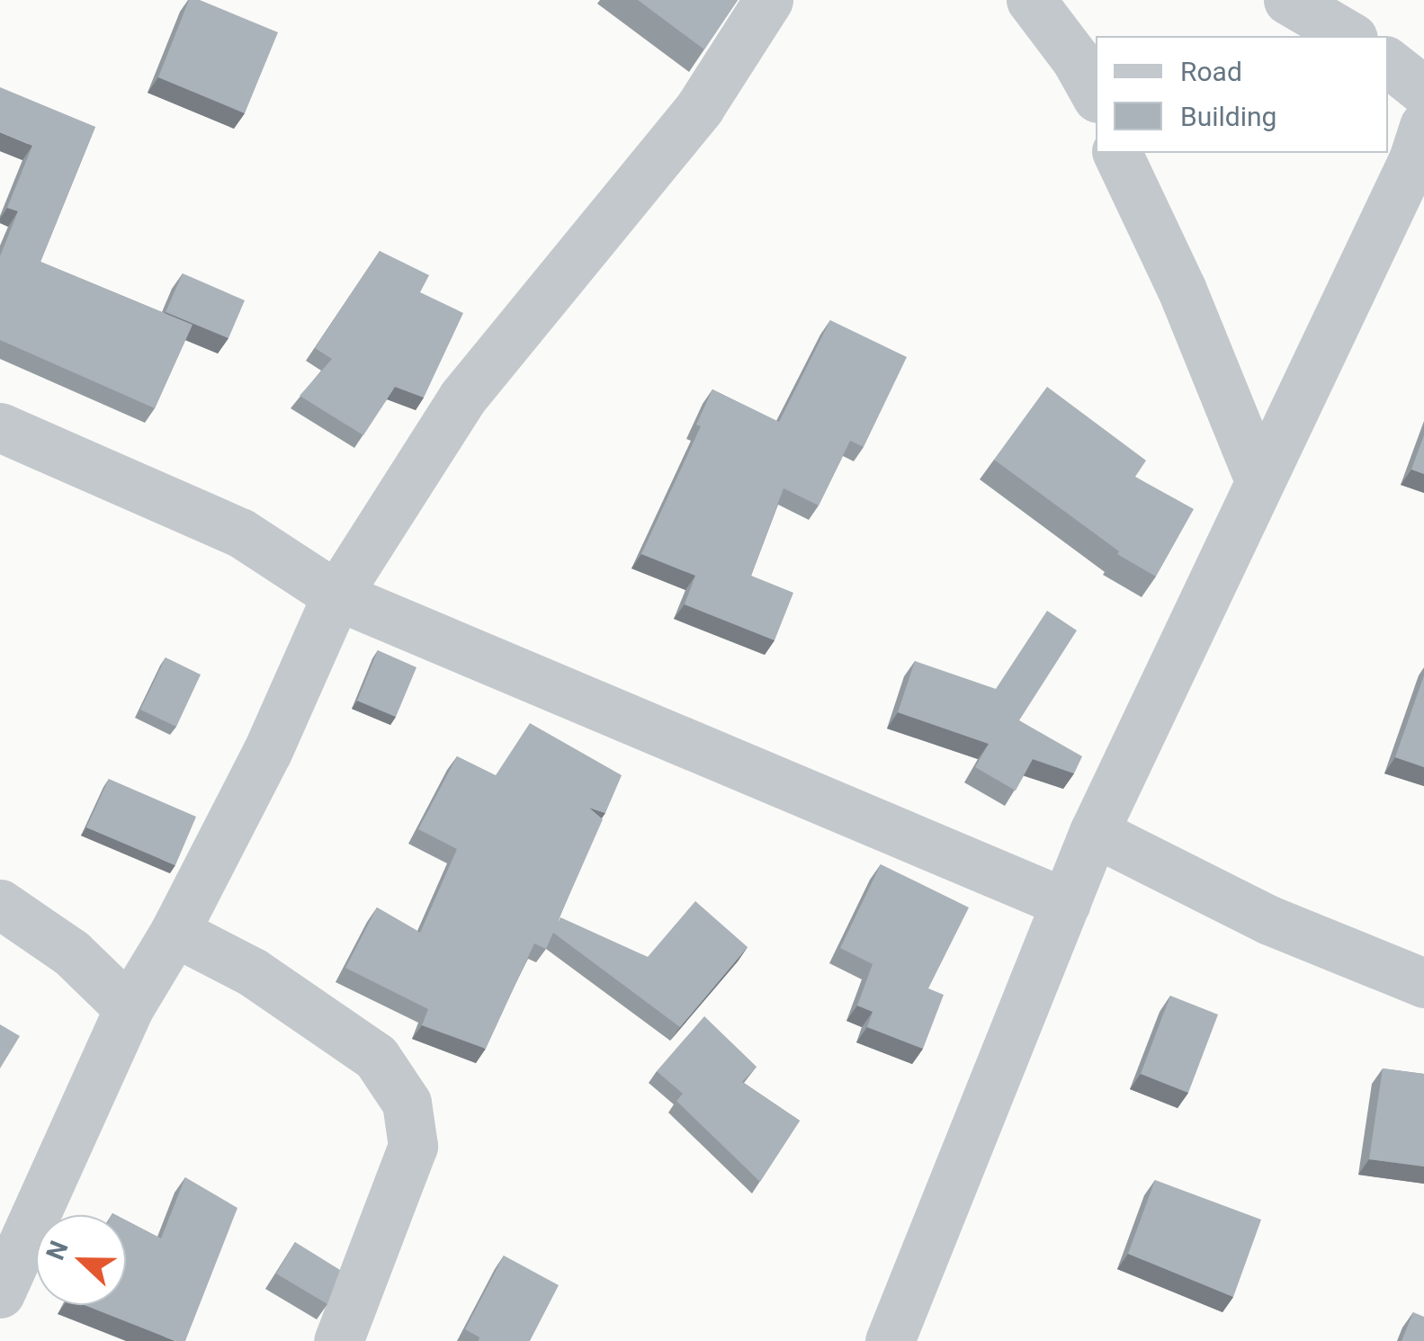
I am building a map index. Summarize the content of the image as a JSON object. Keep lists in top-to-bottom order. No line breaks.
{"legend":["Road","Building"],"north":"left"}
